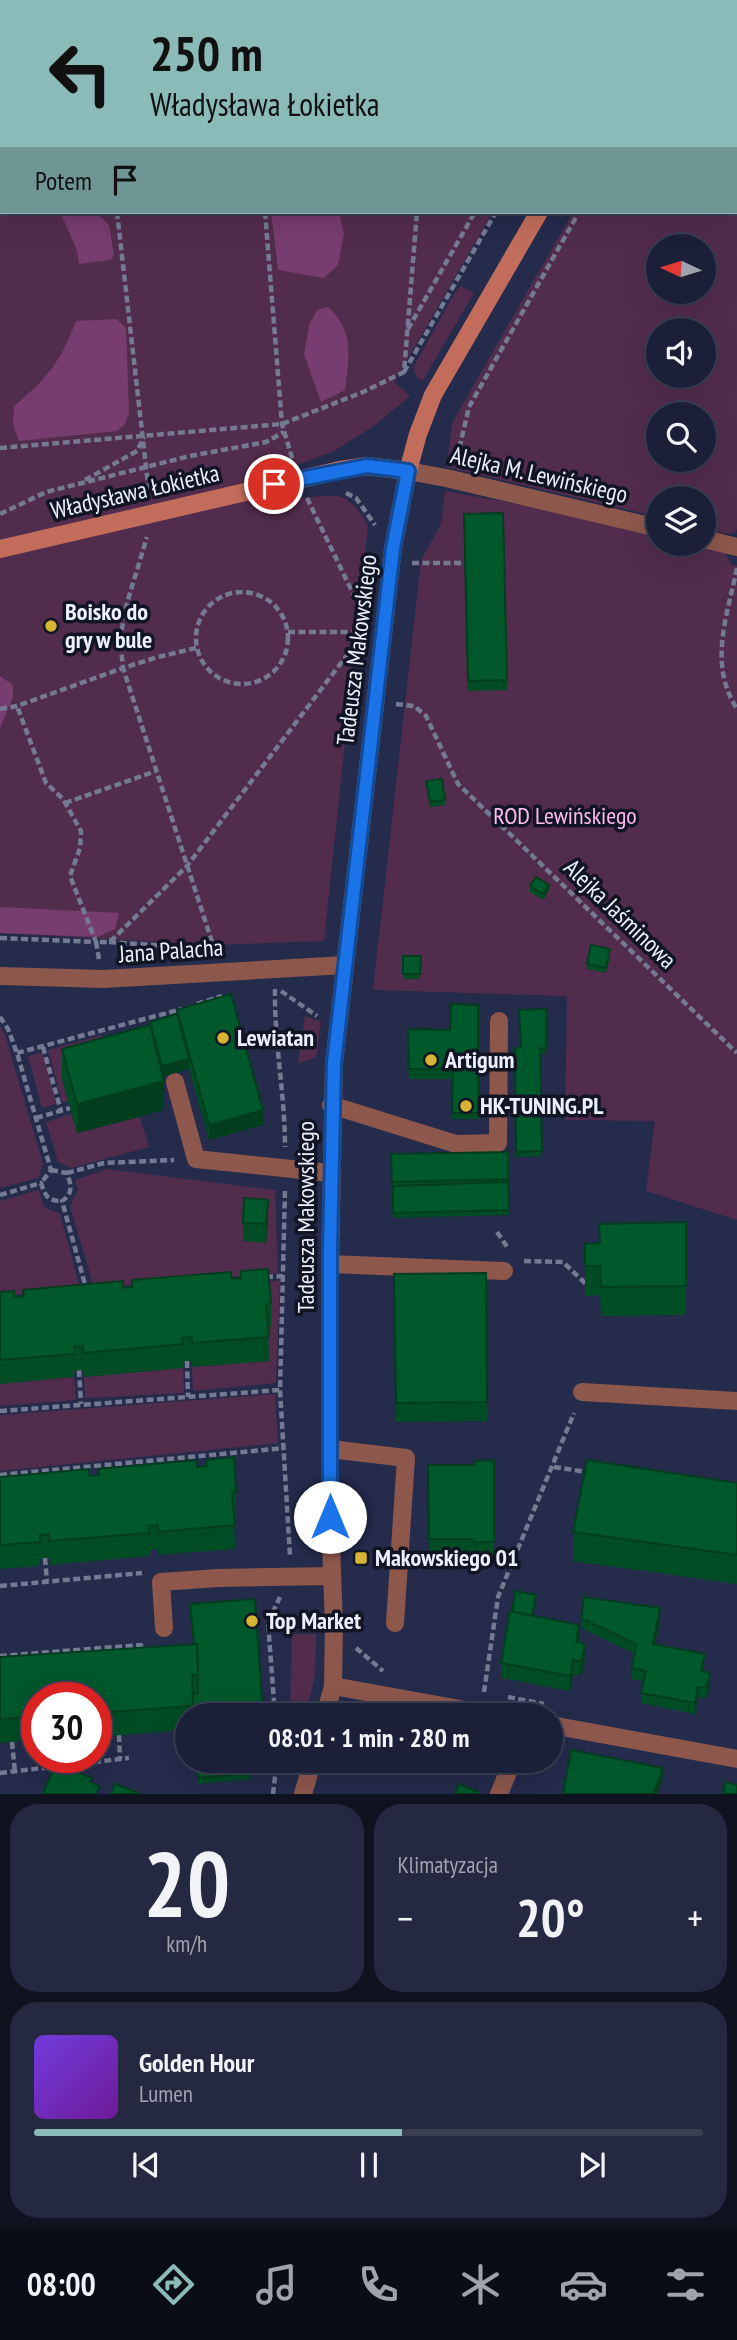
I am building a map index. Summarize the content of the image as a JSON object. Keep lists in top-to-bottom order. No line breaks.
{"streets":{"street":["Alejka M. Lewińskiego","Władysława Łokietka","Tadeusza Makowskiego","Jana Palacha"],"path":["Alejka Jaśminowa"]},"crossings":[["Alejka M. Lewińskiego","Władysława Łokietka"],["Alejka M. Lewińskiego","Tadeusza Makowskiego"],["Władysława Łokietka","Tadeusza Makowskiego"],["Tadeusza Makowskiego","Jana Palacha"]],"parks":["ROD Lewińskiego"],"places":{"other":["Boisko do gry w bule","Lewiatan","Artigum","HK-TUNING.PL","Top Market"],"transit":["Makowskiego 01"]},"north":"left","page":{"turn":["250 m","Władysława Łokietka"],"then":"Potem","limit":"30","trip":"08:01 · 1 min · 280 m","tile":[["20","km/h"],"Klimatyzacja"],"heat":["−","20°","+"],"song":["Golden Hour","Lumen"],"tabs":"08:00"}}
